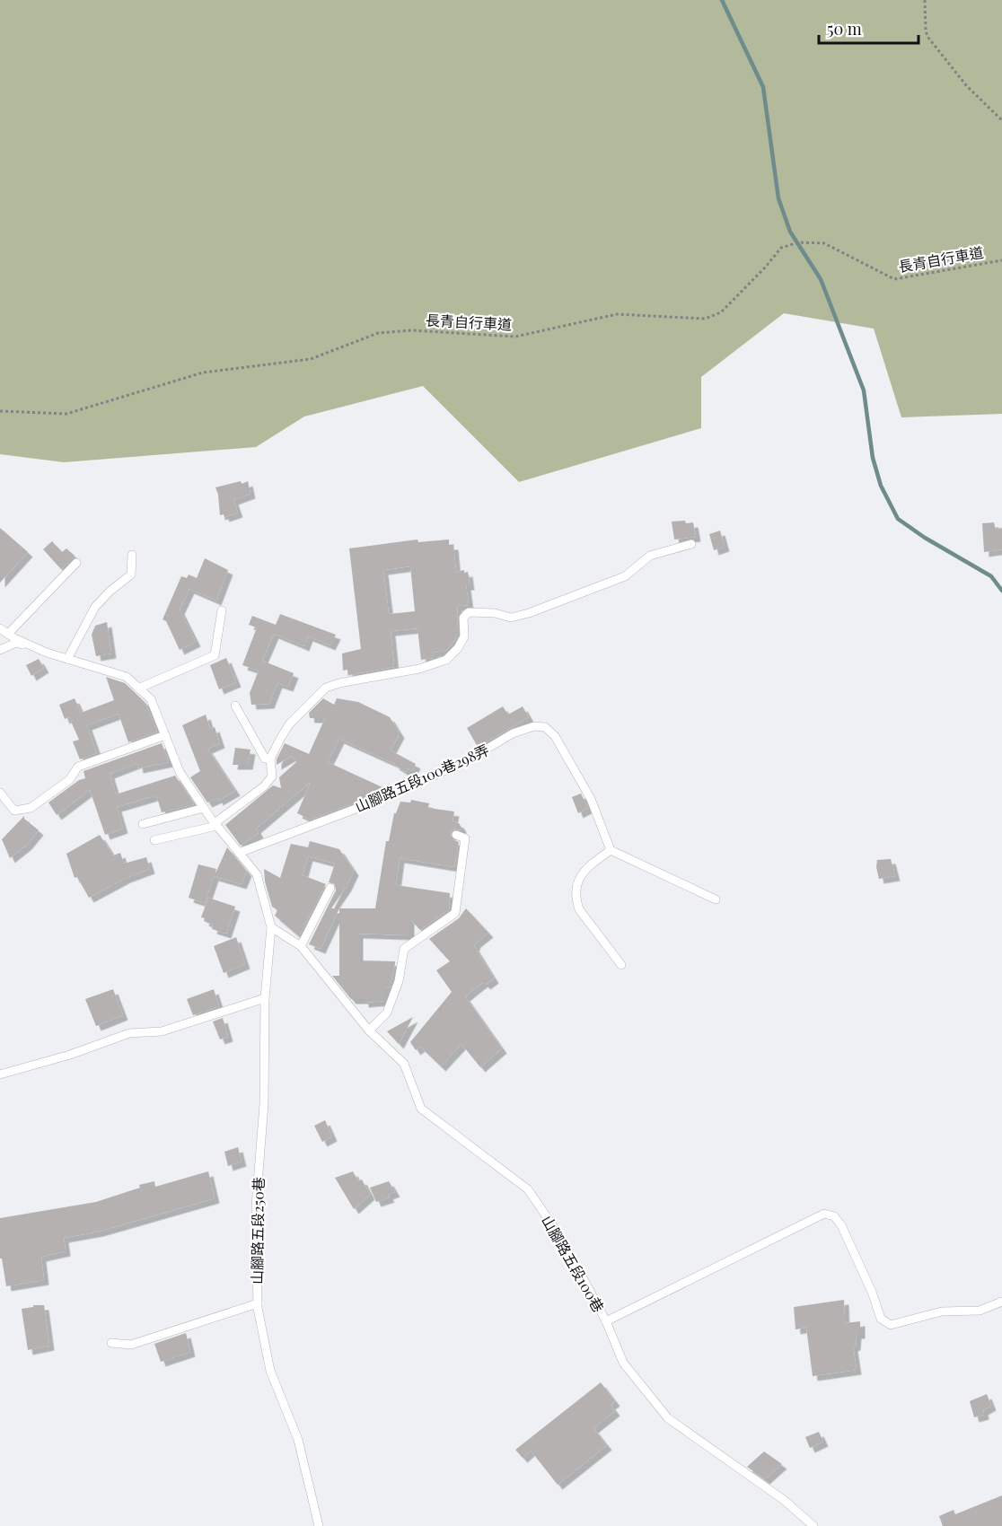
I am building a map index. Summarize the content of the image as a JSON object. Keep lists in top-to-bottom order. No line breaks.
{"streets":{"lane":["山腳路五段100巷298弄","山腳路五段250巷","山腳路五段100巷"],"path":["長青自行車道"]},"crossings":[["山腳路五段250巷","山腳路五段100巷"]],"scale_bar":"50 m"}
